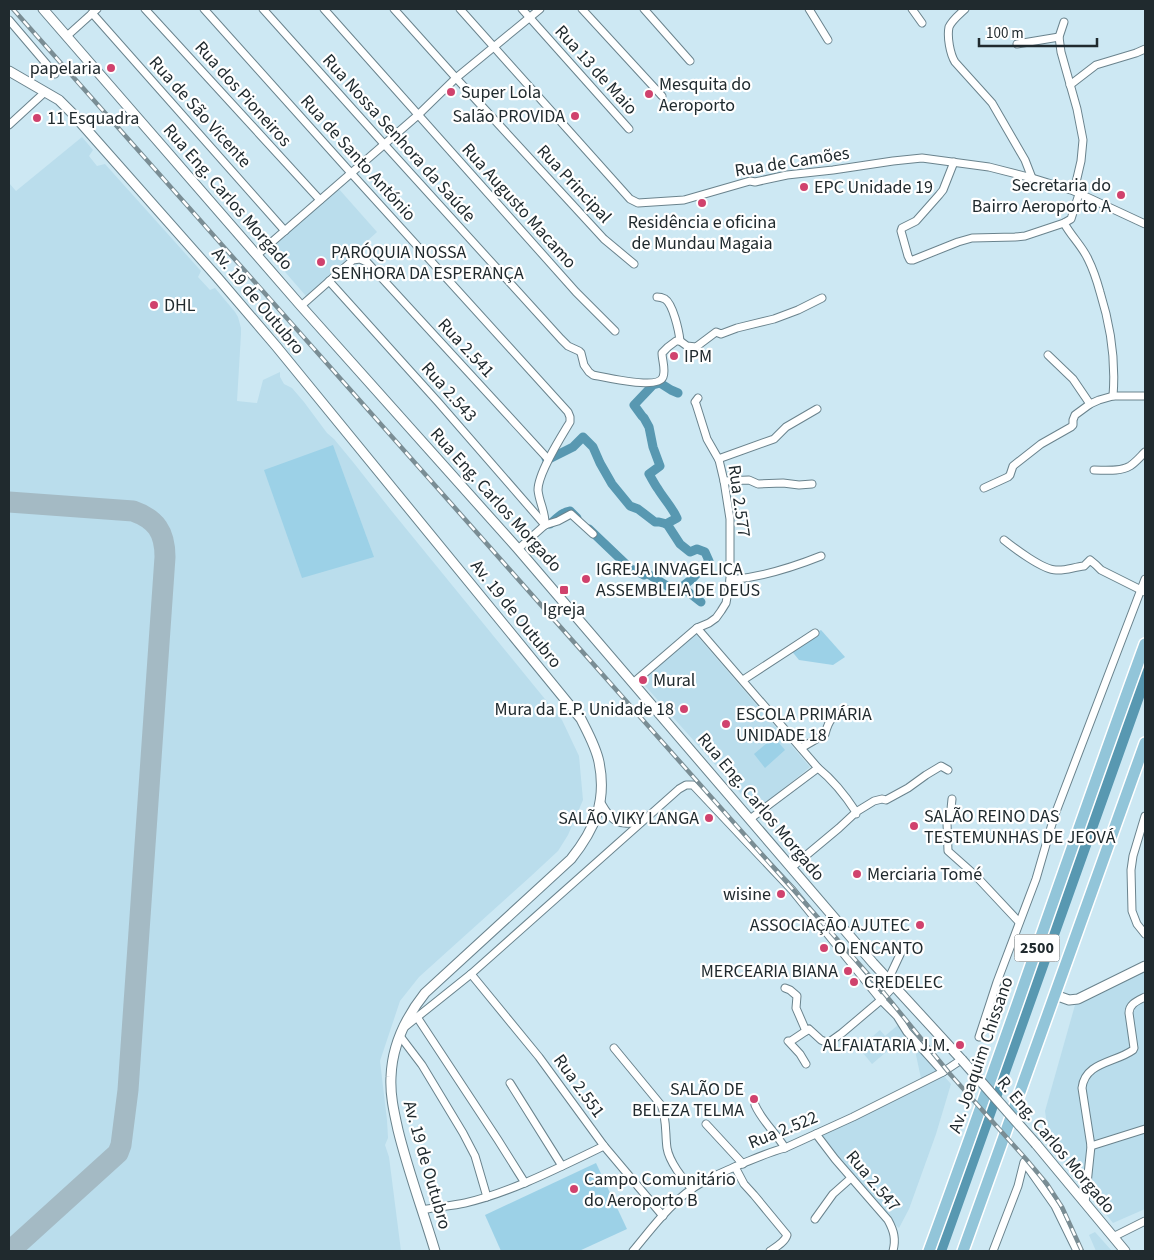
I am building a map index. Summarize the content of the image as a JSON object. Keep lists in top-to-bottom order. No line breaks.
{"streets":{"main road":["2500","Av. Joaquim Chissano"],"street":["Rua 13 de Maio","Rua dos Pioneiros","Rua de São Vicente","Rua Nossa Senhora da Saúde","Rua de Santo António","Rua de Camões","Rua Principal","Rua Eng. Carlos Morgado","Rua Augusto Macamo","Av. 19 de Outubro","Rua 2.541","Rua 2.543","Rua 2.577","Rua 2.551","Rua 2.522","R. Eng. Carlos Morgado","Rua 2.547"]},"crossings":[["Rua de Santo António","Rua 2.541"],["Rua Eng. Carlos Morgado","Rua 2.577"],["Rua Eng. Carlos Morgado","Rua 2.522"],["Rua Eng. Carlos Morgado","R. Eng. Carlos Morgado"],["Rua 2.541","Rua 2.543"],["Rua 2.551","Rua 2.522"],["Rua 2.522","R. Eng. Carlos Morgado"],["Rua 2.522","Rua 2.547"]],"places":{"other":["papelaria","Super Lola","Mesquita do Aeroporto","Salão PROVIDA","11 Esquadra","EPC Unidade 19","Secretaria do Bairro Aeroporto A","Residência e oficina de Mundau Magaia","PARÓQUIA NOSSA SENHORA DA ESPERANÇA","DHL","IPM","IGREJA INVAGELICA ASSEMBLEIA DE DEUS","Mural","Mura da E.P. Unidade 18","ESCOLA PRIMÁRIA UNIDADE 18","SALÃO VIKY LANGA","SALÃO REINO DAS TESTEMUNHAS DE JEOVÁ","Merciaria Tomé","wisine","ASSOCIAÇĀO AJUTEC","O ENCANTO","MERCEARIA BIANA","CREDELEC","ALFAIATARIA J.M.","SALÃO DE BELEZA TELMA","Campo Comunitário do Aeroporto B"],"transit":["Igreja"]},"scale_bar":"100 m"}
